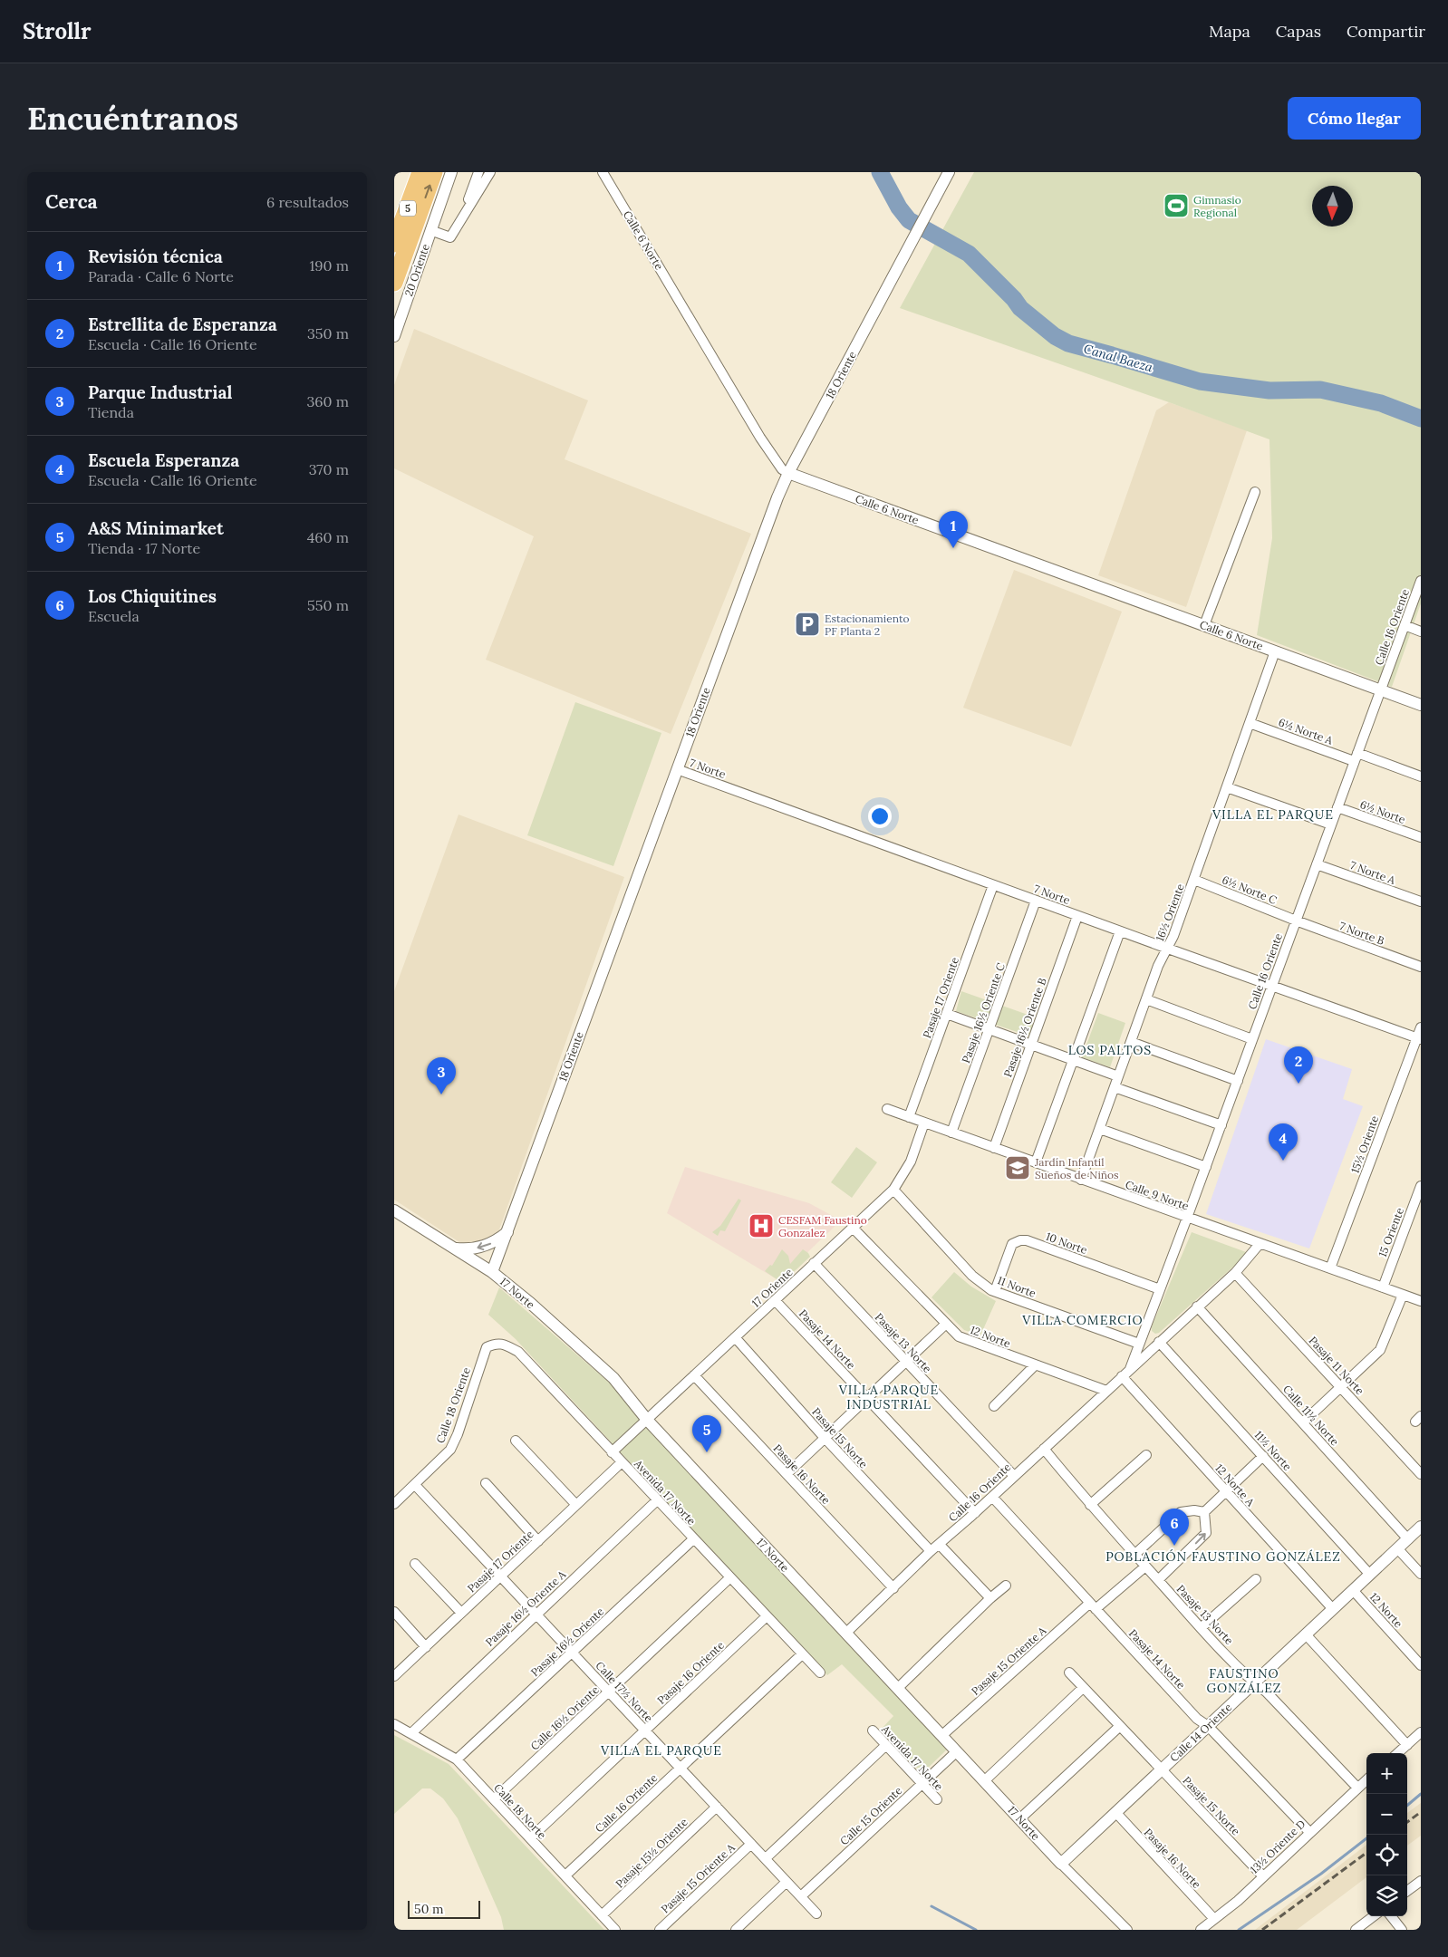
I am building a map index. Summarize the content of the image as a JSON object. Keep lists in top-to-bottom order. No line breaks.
{"streets":{"highway":["5"],"street":["Calle 6 Norte","20 Oriente","18 Oriente","Calle 16 Oriente","6½ Norte A","7 Norte","6½ Norte","7 Norte A","6½ Norte C","16½ Oriente","7 Norte B","Pasaje 17 Oriente","Pasaje 16½ Oriente C","Pasaje 16½ Oriente B","15½ Oriente","Calle 9 Norte","15 Oriente","10 Norte","11 Norte","17 Oriente","17 Norte","12 Norte","Pasaje 14 Norte","Pasaje 13 Norte","Pasaje 11 Norte","Calle 18 Oriente","Calle 11½ Norte","Pasaje 15 Norte","11½ Norte","Pasaje 16 Norte","12 Norte A","Avenida 17 Norte","Pasaje 16½ Oriente A","Pasaje 16½ Oriente","Pasaje 15 Oriente A","Pasaje 16 Oriente","Calle 17½ Norte","Calle 16½ Oriente","Calle 14 Oriente","Calle 18 Norte","Calle 15 Oriente","13½ Oriente D","Pasaje 15½ Oriente"]},"crossings":[["Calle 6 Norte","18 Oriente"],["Calle 6 Norte","Calle 16 Oriente"],["Calle 6 Norte","16½ Oriente"],["18 Oriente","7 Norte"],["18 Oriente","17 Norte"],["Calle 16 Oriente","6½ Norte A"],["Calle 16 Oriente","7 Norte"],["Calle 16 Oriente","6½ Norte"],["Calle 16 Oriente","7 Norte A"],["Calle 16 Oriente","6½ Norte C"],["Calle 16 Oriente","7 Norte B"],["Calle 16 Oriente","Calle 9 Norte"],["Calle 16 Oriente","10 Norte"],["Calle 16 Oriente","11 Norte"],["Calle 16 Oriente","17 Norte"],["Calle 16 Oriente","12 Norte"],["Calle 16 Oriente","Pasaje 14 Norte"],["Calle 16 Oriente","Pasaje 13 Norte"],["Calle 16 Oriente","Pasaje 11 Norte"],["Calle 16 Oriente","Calle 11½ Norte"],["Calle 16 Oriente","Pasaje 15 Norte"],["Calle 16 Oriente","11½ Norte"],["Calle 16 Oriente","Pasaje 16 Norte"],["Calle 16 Oriente","12 Norte A"],["Calle 16 Oriente","Avenida 17 Norte"],["Calle 16 Oriente","Calle 17½ Norte"],["Calle 16 Oriente","Calle 18 Norte"],["6½ Norte A","16½ Oriente"],["7 Norte","16½ Oriente"],["7 Norte","Pasaje 17 Oriente"],["7 Norte","Pasaje 16½ Oriente C"],["7 Norte","Pasaje 16½ Oriente B"],["7 Norte","15½ Oriente"],["6½ Norte C","16½ Oriente"],["6½ Norte C","7 Norte B"],["16½ Oriente","Calle 9 Norte"],["Pasaje 17 Oriente","Calle 9 Norte"],["Pasaje 17 Oriente","Avenida 17 Norte"],["Pasaje 17 Oriente","Calle 17½ Norte"],["Pasaje 16½ Oriente C","Calle 9 Norte"],["Pasaje 16½ Oriente B","Calle 9 Norte"],["15½ Oriente","Calle 9 Norte"],["Calle 9 Norte","15 Oriente"],["Calle 9 Norte","17 Oriente"],["10 Norte","11 Norte"],["11 Norte","17 Oriente"],["17 Oriente","17 Norte"],["17 Oriente","12 Norte"],["17 Oriente","Pasaje 14 Norte"],["17 Oriente","Pasaje 13 Norte"],["17 Oriente","Pasaje 15 Norte"],["17 Oriente","Pasaje 16 Norte"],["17 Oriente","Avenida 17 Norte"],["17 Norte","Pasaje 15 Oriente A"],["17 Norte","Calle 14 Oriente"],["17 Norte","Calle 15 Oriente"],["12 Norte","Calle 14 Oriente"],["Pasaje 14 Norte","Pasaje 15 Oriente A"],["Pasaje 14 Norte","Calle 14 Oriente"],["Pasaje 14 Norte","13½ Oriente D"],["Pasaje 13 Norte","Pasaje 15 Oriente A"],["Pasaje 13 Norte","Calle 14 Oriente"],["Pasaje 13 Norte","13½ Oriente D"],["Calle 18 Oriente","Avenida 17 Norte"],["Calle 18 Oriente","Calle 17½ Norte"],["Calle 11½ Norte","Calle 14 Oriente"],["Pasaje 15 Norte","Calle 14 Oriente"],["Pasaje 15 Norte","13½ Oriente D"],["11½ Norte","Calle 14 Oriente"],["Pasaje 16 Norte","Calle 14 Oriente"],["Pasaje 16 Norte","13½ Oriente D"],["12 Norte A","Calle 14 Oriente"],["Avenida 17 Norte","Pasaje 16½ Oriente A"],["Avenida 17 Norte","Pasaje 16½ Oriente"],["Avenida 17 Norte","Pasaje 16 Oriente"],["Avenida 17 Norte","Calle 16½ Oriente"],["Avenida 17 Norte","Calle 15 Oriente"],["Pasaje 16½ Oriente A","Calle 17½ Norte"],["Pasaje 16½ Oriente A","Calle 18 Norte"],["Pasaje 16½ Oriente","Calle 17½ Norte"],["Pasaje 16½ Oriente","Calle 18 Norte"],["Pasaje 15 Oriente A","Calle 17½ Norte"],["Pasaje 16 Oriente","Calle 17½ Norte"],["Pasaje 16 Oriente","Calle 18 Norte"],["Calle 17½ Norte","Calle 16½ Oriente"],["Calle 17½ Norte","Calle 15 Oriente"],["Calle 17½ Norte","Pasaje 15½ Oriente"],["Calle 16½ Oriente","Calle 18 Norte"],["Calle 18 Norte","Pasaje 15½ Oriente"]],"districts":["VILLA EL PARQUE","LOS PALTOS","VILLA COMERCIO","VILLA PARQUE INDUSTRIAL","POBLACIÓN FAUSTINO GONZÁLEZ","FAUSTINO GONZÁLEZ","VILLA EL PARQUE"],"water":["Canal Baeza"],"places":{"sports":["Gimnasio Regional"],"parking":["Estacionamiento PF Planta 2"],"school or university":["Jardín Infantil Sueños de Niños"],"hospital":["CESFAM Faustino Gonzalez"]},"scale_bar":"50 m","north":"bottom","page":{"header":"Strollr","nav":["Mapa","Capas","Compartir"],"buttons":"Cómo llegar","title":"Encuéntranos","heading":["Cerca","6 resultados"],"list":[{"mark":"1","name":"Revisión técnica","note":"Parada · Calle 6 Norte","value":"190 m"},{"mark":"2","name":"Estrellita de Esperanza","note":"Escuela · Calle 16 Oriente","value":"350 m"},{"mark":"3","name":"Parque Industrial","note":"Tienda","value":"360 m"},{"mark":"4","name":"Escuela Esperanza","note":"Escuela · Calle 16 Oriente","value":"370 m"},{"mark":"5","name":"A&S Minimarket","note":"Tienda · 17 Norte","value":"460 m"},{"mark":"6","name":"Los Chiquitines","note":"Escuela","value":"550 m"}],"pins":["1","2","3","4","5","6"],"map_buttons":["+","−"],"scale":"50 m"}}
